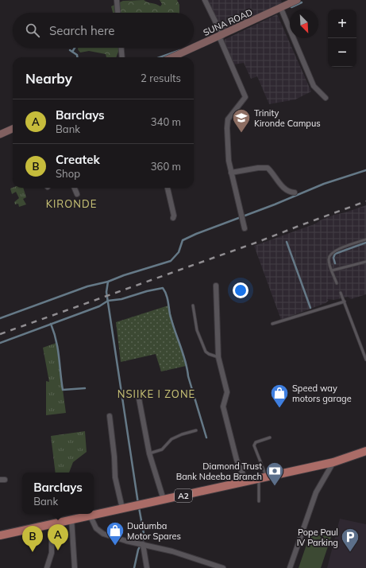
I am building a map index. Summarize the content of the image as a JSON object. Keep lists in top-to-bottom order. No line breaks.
{"streets":{"main road":["A2"],"street":["SUNA ROAD"]},"districts":["KIRONDE","NSIIKE I ZONE"],"places":{"school or university":["Trinity Kironde Campus"],"shop":["Speed way motors garage","Dudumba Motor Spares"],"bank":["Diamond Trust Bank Ndeeba Branch"],"parking":["Pope Paul IV Parking"]},"north":"bottom right","page":{"map_buttons":["+","−"],"search":"Search here","heading":["Nearby","2 results"],"list":[{"mark":"A","name":"Barclays","note":"Bank","value":"340 m"},{"mark":"B","name":"Createk","note":"Shop","value":"360 m"}],"popup":["Barclays","Bank"],"pins":["A","B"]}}
